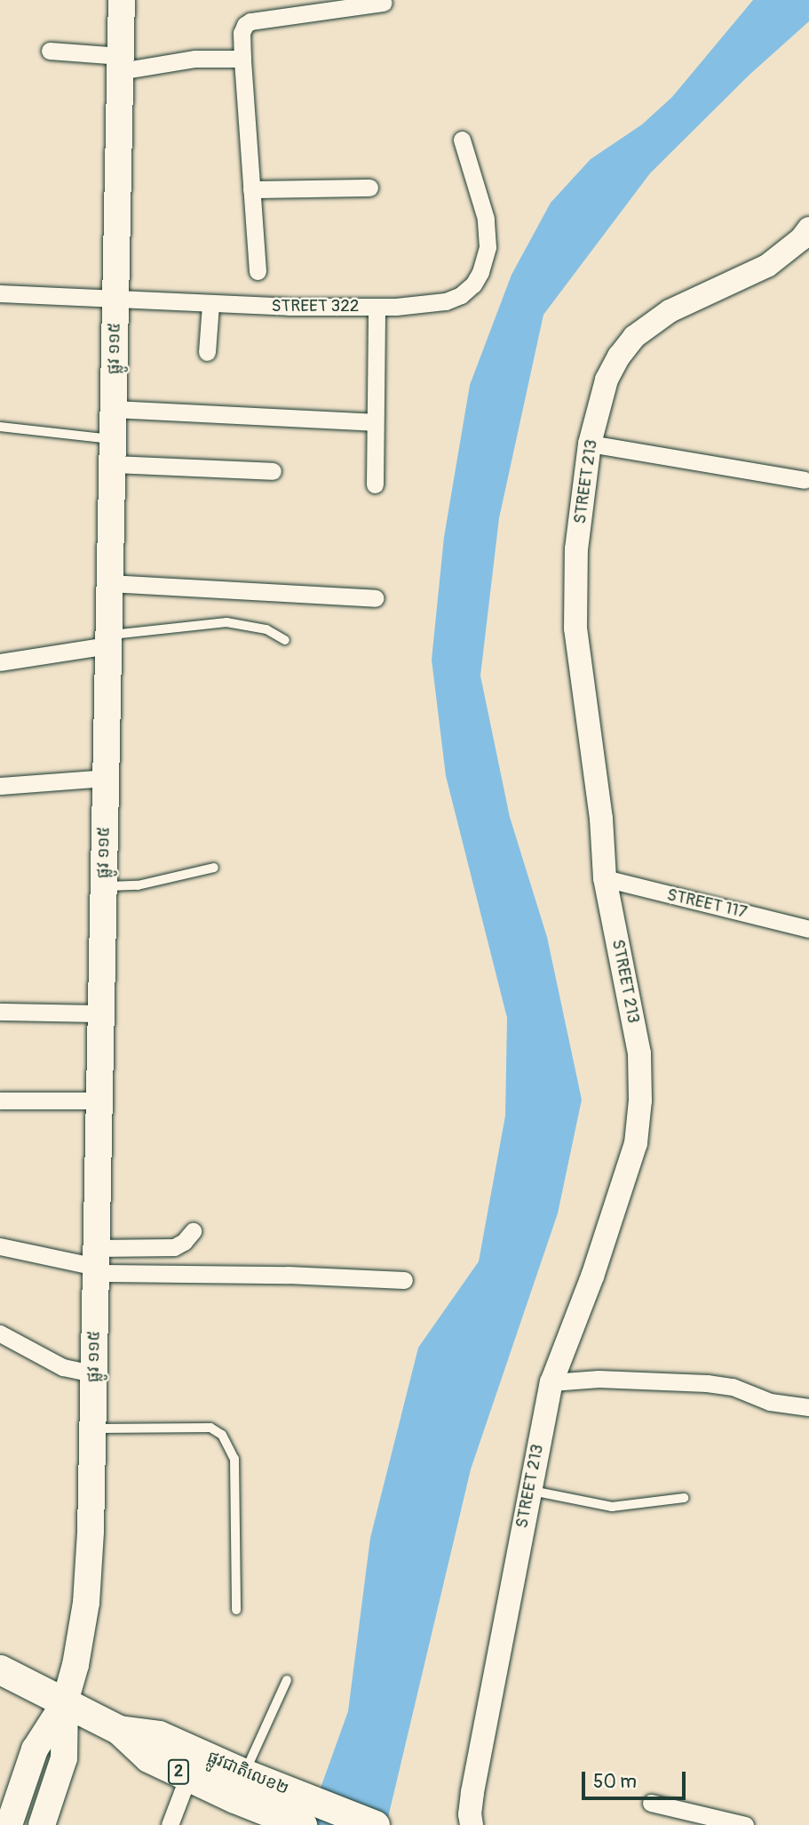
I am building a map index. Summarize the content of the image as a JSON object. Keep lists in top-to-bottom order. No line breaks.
{"streets":{"highway":["2","ផ្លូវជាតិលេខ២"],"main road":["ផ្លូវ ១១៥"],"street":["STREET 322","STREET 213","STREET 117"]},"crossings":[["STREET 322","ផ្លូវ ១១៥"],["ផ្លូវ ១១៥","ផ្លូវជាតិលេខ២"],["STREET 213","STREET 117"]],"scale_bar":"50 m"}
